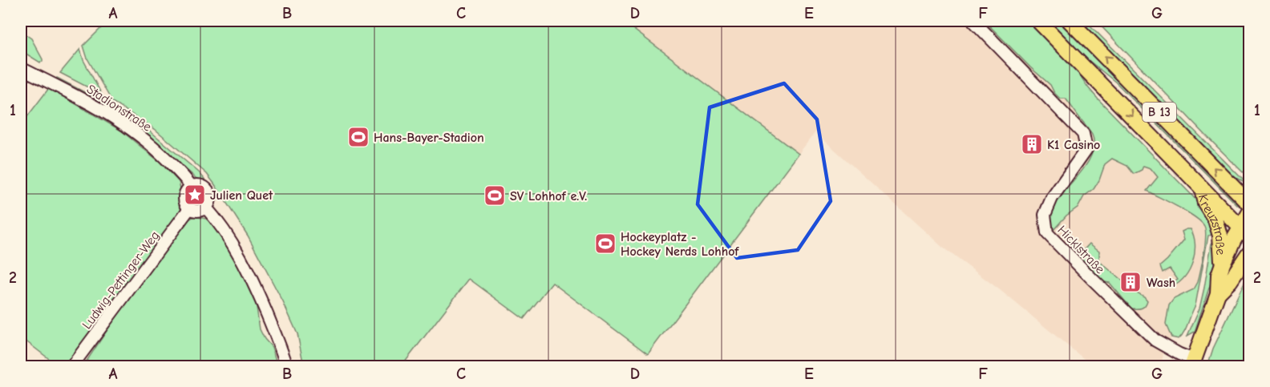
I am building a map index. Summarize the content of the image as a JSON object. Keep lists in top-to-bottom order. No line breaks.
{"streets":{"main road":["B 13","Kreuzstraße"],"street":["Stadionstraße","Hicklstraße","Ludwig-Pettinger-Weg"]},"crossings":[["Stadionstraße","Ludwig-Pettinger-Weg"],["B 13","Kreuzstraße"],["Kreuzstraße","Hicklstraße"]],"places":{"sports":["Hans-Bayer-Stadion","SV Lohhof e.V.","Hockeyplatz - Hockey Nerds Lohhof"],"building":["K1 Casino","Wash"],"place":["Julien Quet"]},"grid":{"columns":["A","B","C","D","E","F","G"],"rows":["1","2"]}}
